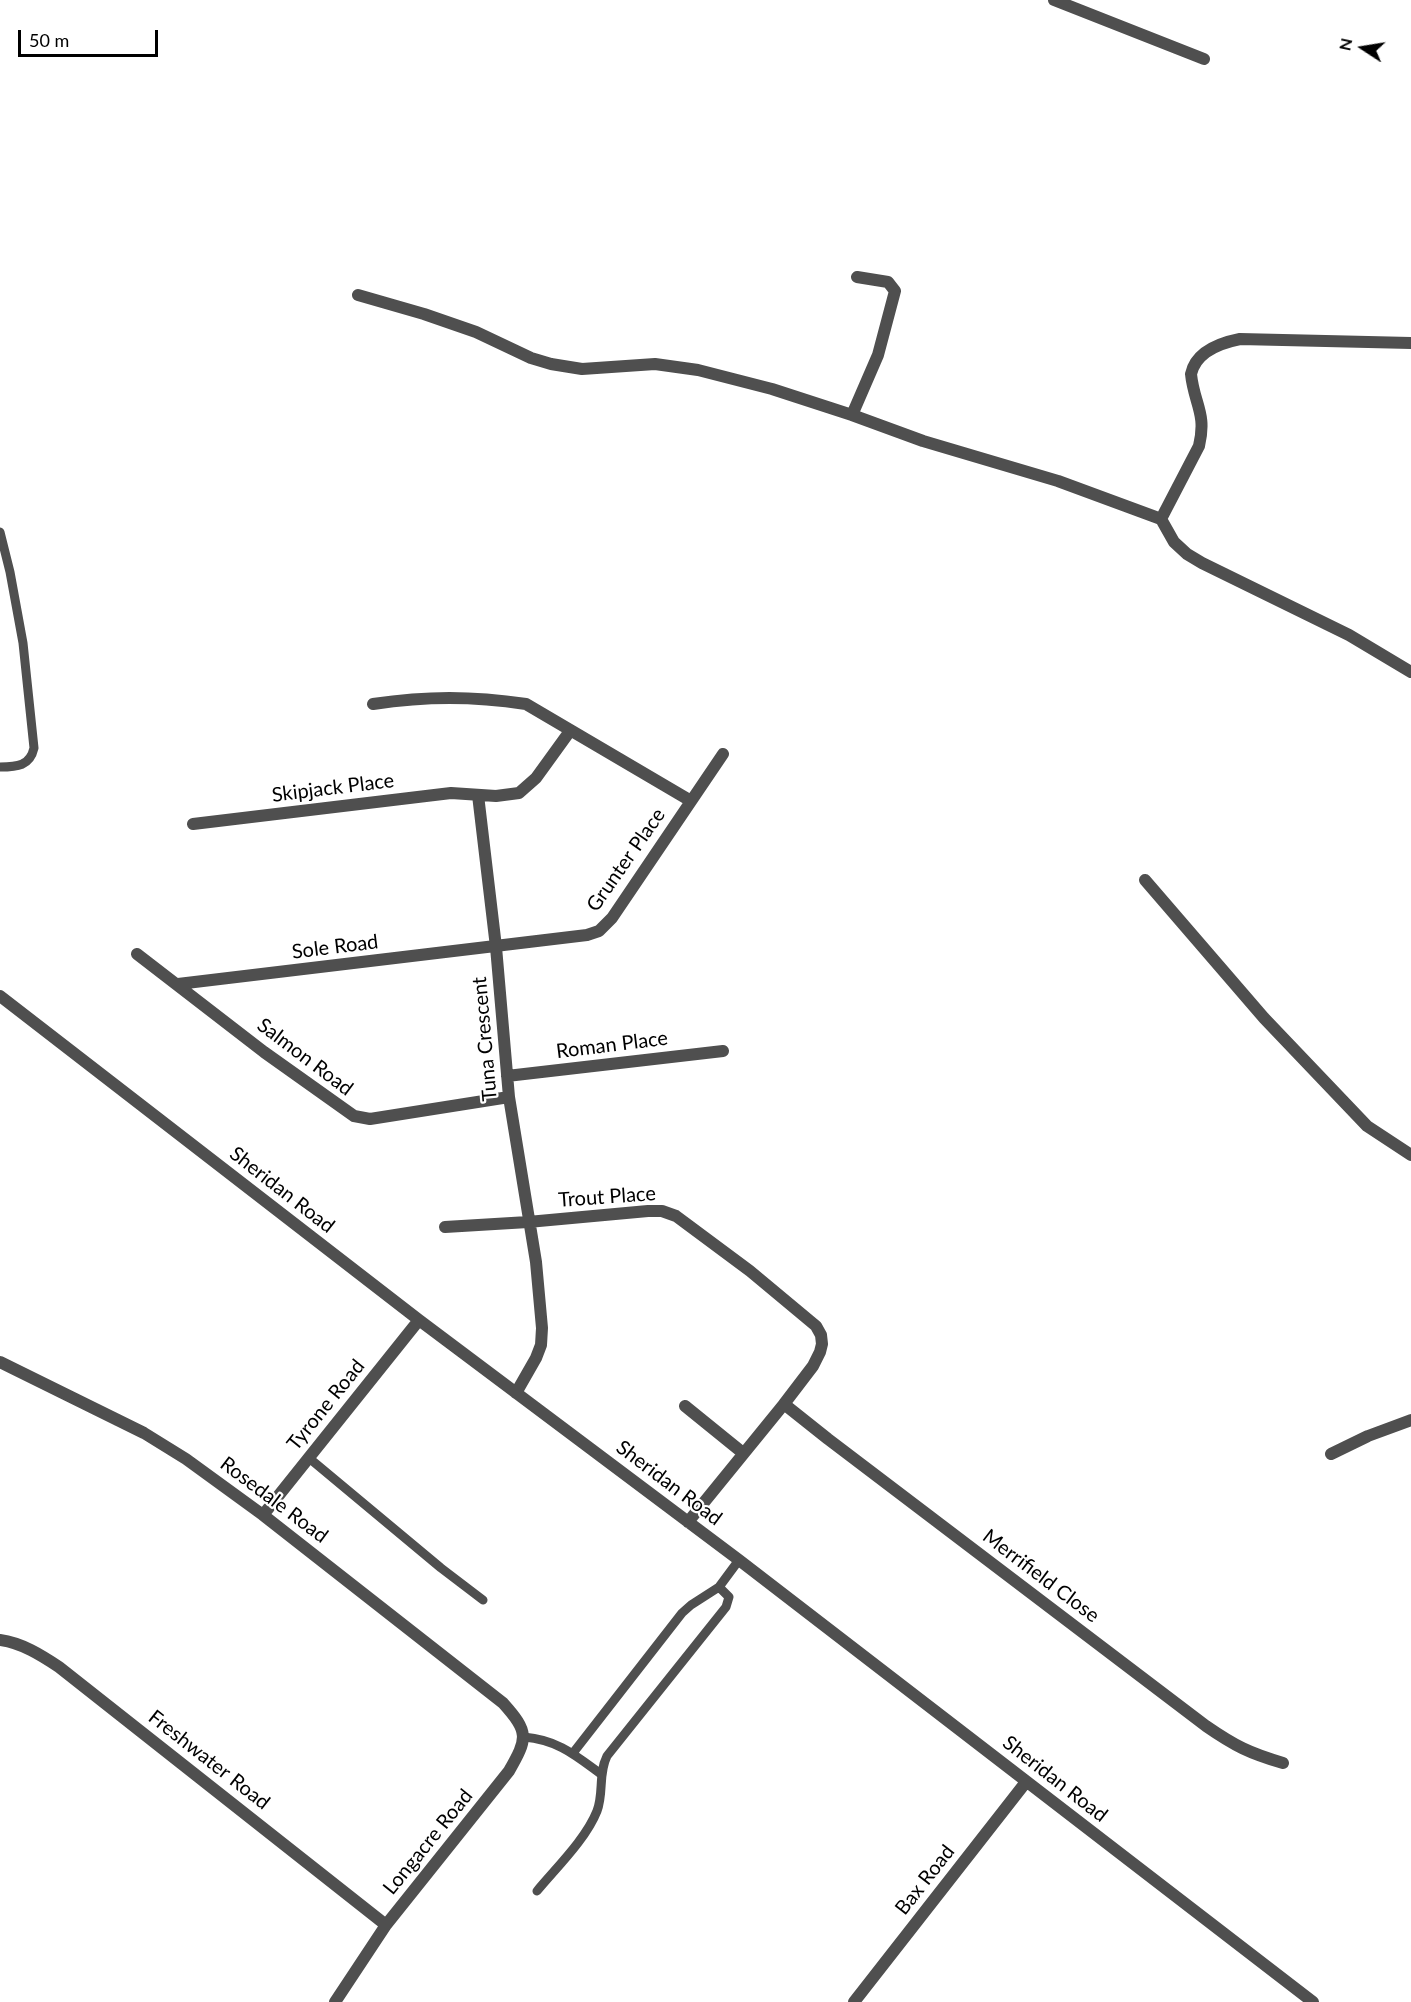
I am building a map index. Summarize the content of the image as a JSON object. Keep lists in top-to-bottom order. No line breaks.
{"streets":{"street":["Skipjack Place","Grunter Place","Sole Road","Tuna Crescent","Roman Place","Salmon Road","Sheridan Road","Trout Place","Tyrone Road","Rosedale Road","Merrifield Close","Freshwater Road","Longacre Road","Bax Road"]},"crossings":[["Skipjack Place","Tuna Crescent"],["Grunter Place","Sole Road"],["Grunter Place","Tuna Crescent"],["Sole Road","Tuna Crescent"],["Sole Road","Salmon Road"],["Tuna Crescent","Roman Place"],["Tuna Crescent","Salmon Road"],["Tuna Crescent","Sheridan Road"],["Tuna Crescent","Trout Place"],["Sheridan Road","Tyrone Road"],["Sheridan Road","Bax Road"],["Trout Place","Merrifield Close"],["Tyrone Road","Rosedale Road"],["Rosedale Road","Longacre Road"],["Freshwater Road","Longacre Road"]],"scale_bar":"50 m","north":"left"}
